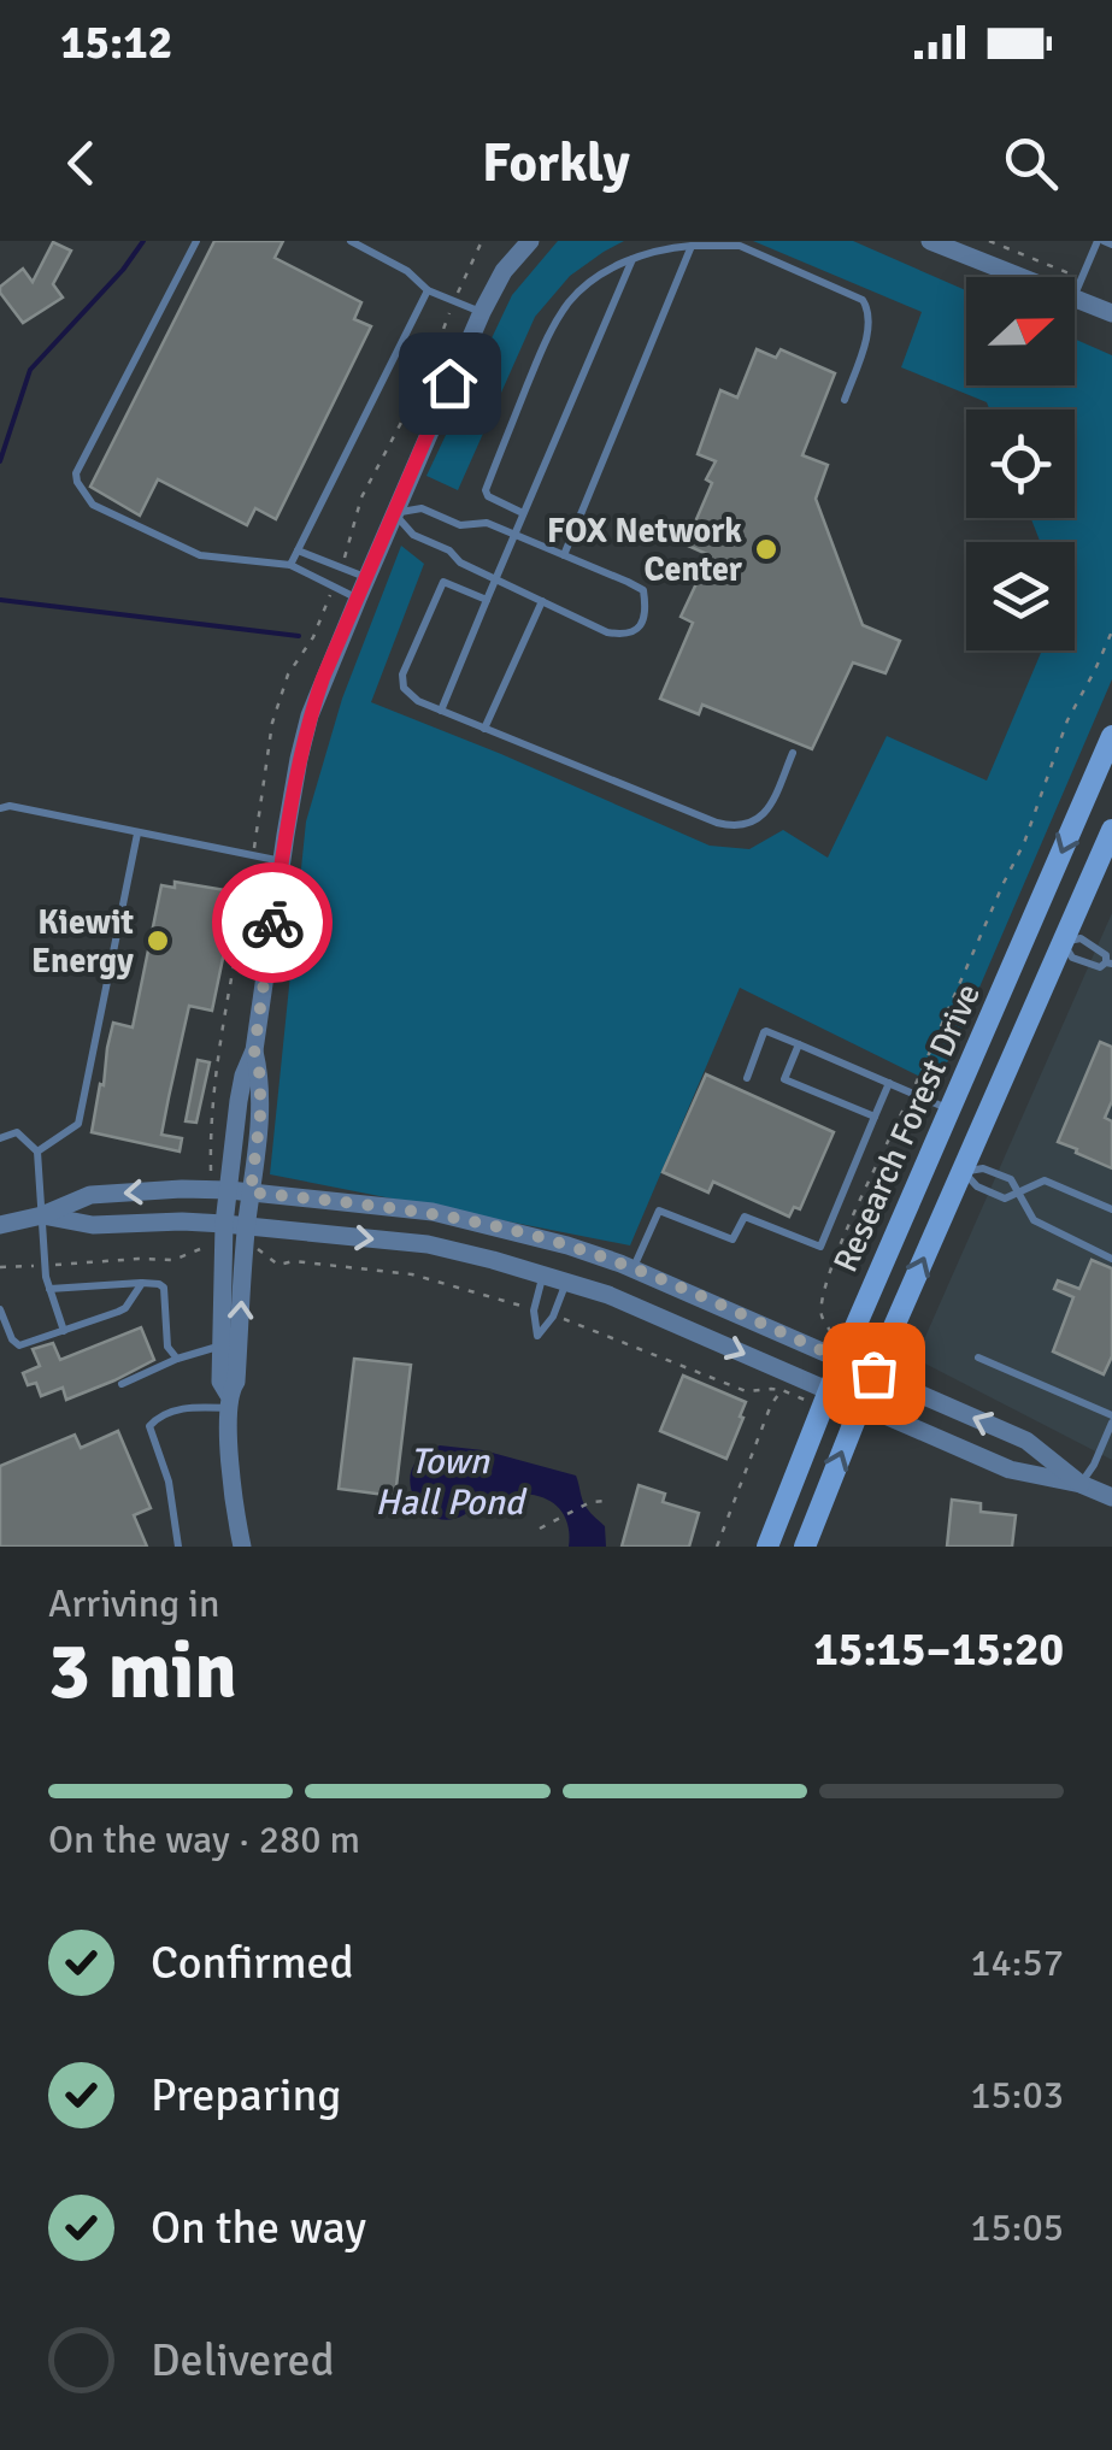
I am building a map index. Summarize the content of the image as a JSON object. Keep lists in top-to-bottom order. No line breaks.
{"streets":{"main road":["Research Forest Drive"]},"water":["Town Hall Pond"],"places":["FOX Network Center","Kiewit Energy"],"north":"right","page":{"status":"15:12","header":"Forkly","heading":["3 min","Arriving in","15:15–15:20"],"bar":"On the way · 280 m","list":[["Confirmed","14:57"],["Preparing","15:03"],["On the way","15:05"],"Delivered"]}}
